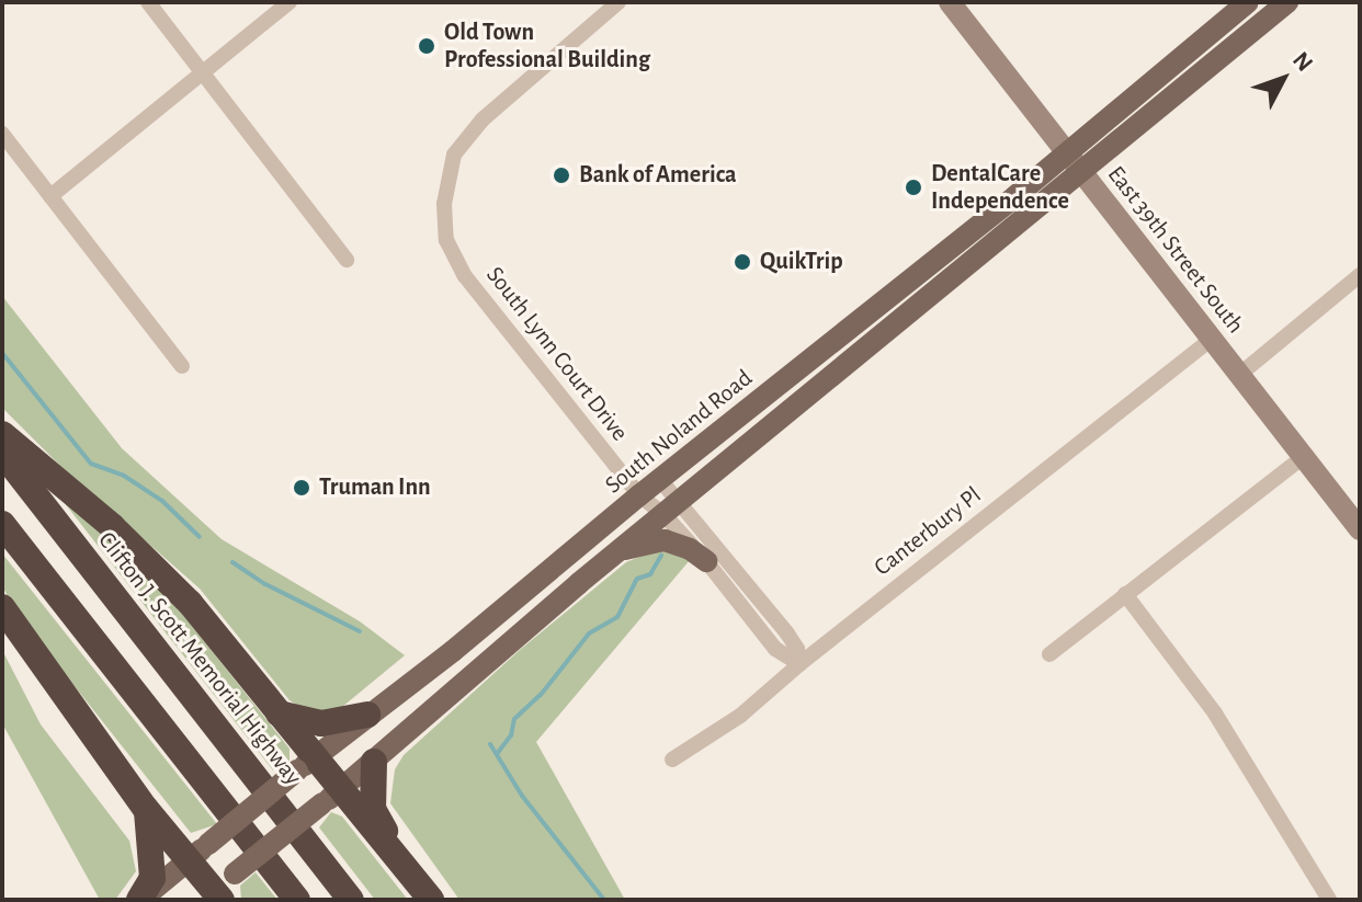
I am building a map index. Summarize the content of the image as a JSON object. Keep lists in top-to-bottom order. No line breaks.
{"streets":{"highway":["Clifton J. Scott Memorial Highway"],"main road":["East 39th Street South","South Noland Road"],"street":["South Lynn Court Drive","Canterbury Pl"]},"crossings":[["East 39th Street South","South Noland Road"],["East 39th Street South","Canterbury Pl"],["South Lynn Court Drive","South Noland Road"],["South Lynn Court Drive","Canterbury Pl"]],"places":["Old Town Professional Building","Bank of America","DentalCare Independence","QuikTrip","Truman Inn"],"north":"top right"}
